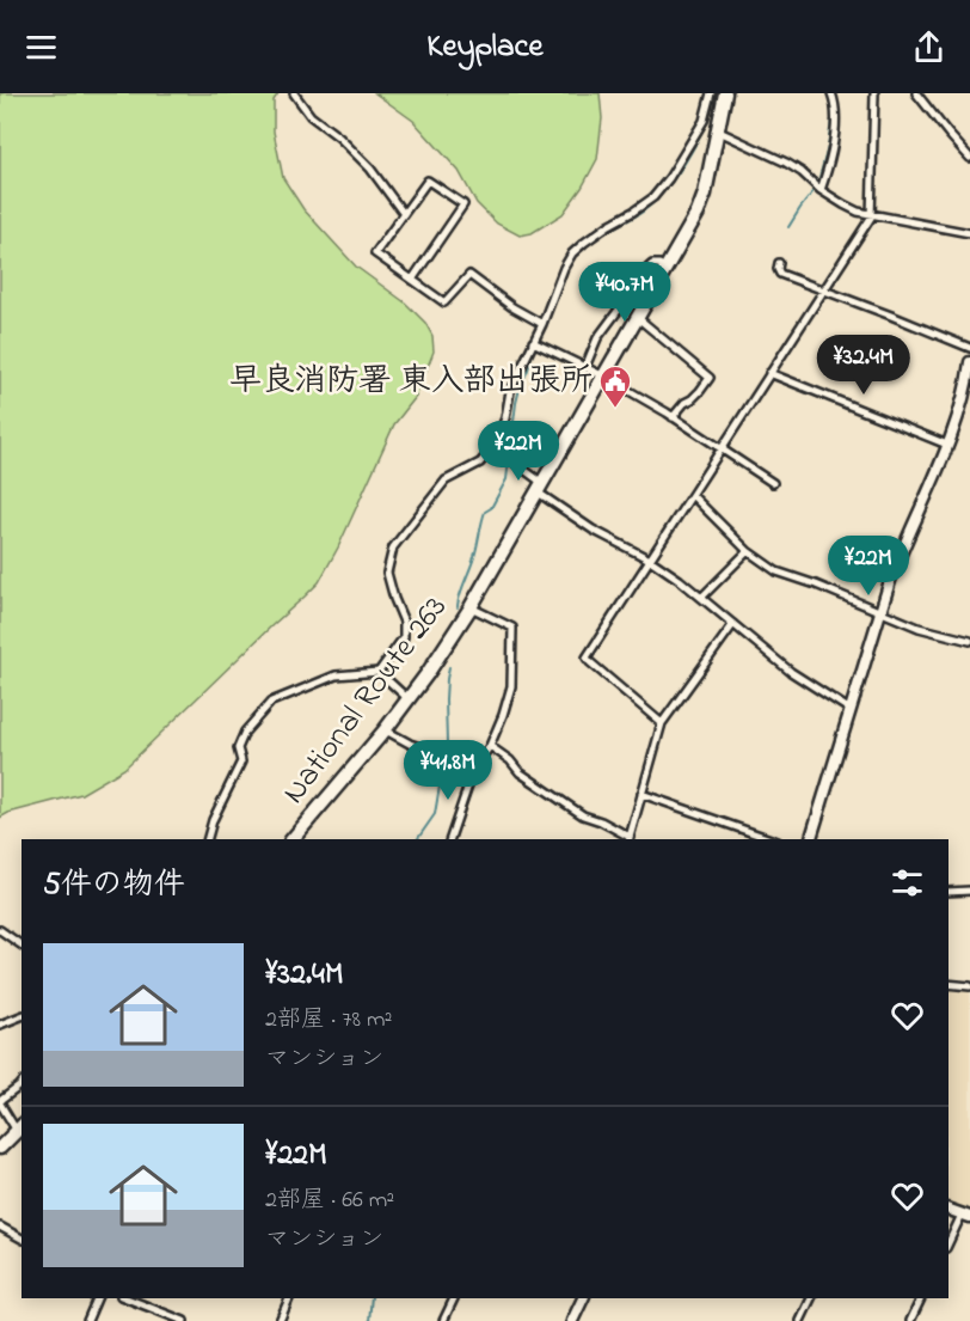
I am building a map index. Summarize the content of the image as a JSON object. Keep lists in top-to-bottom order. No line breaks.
{"streets":{"highway":["National Route 263"]},"places":{"public building":["早良消防署 東入部出張所"]},"page":{"header":"Keyplace","price":["¥40.7M","¥32.4M","¥22M","¥22M","¥41.8M"],"heading":"5件の物件","list":[{"name":"¥32.4M","note":"2部屋 · 78 m² · マンション"},{"name":"¥22M","note":"2部屋 · 66 m² · マンション"}]}}
